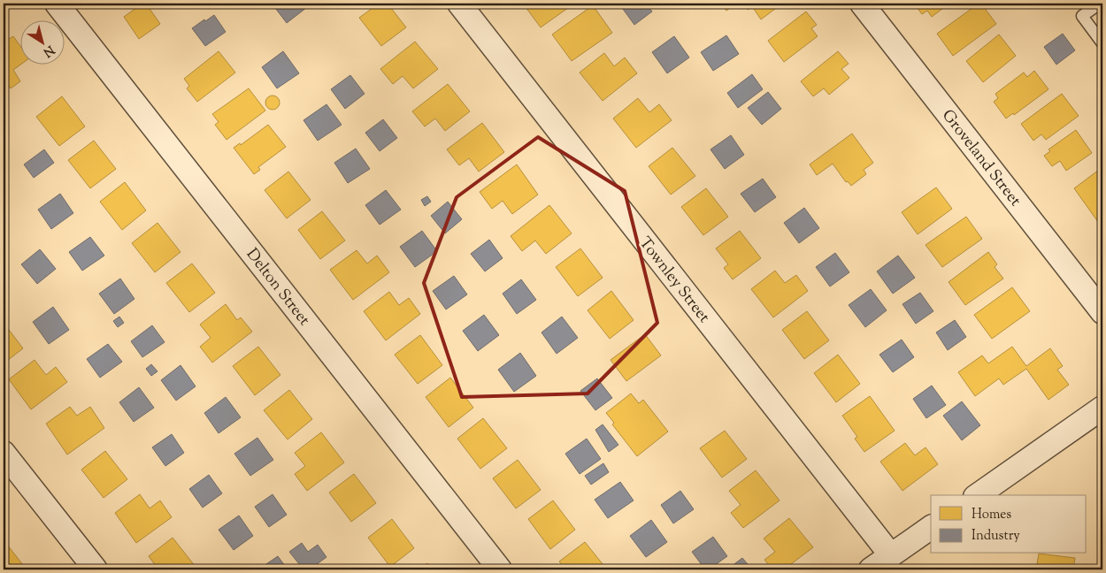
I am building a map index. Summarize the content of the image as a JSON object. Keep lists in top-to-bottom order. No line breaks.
{"streets":{"street":["Groveland Street","Townley Street","Delton Street"]},"legend":["Homes","Industry"],"north":"bottom right"}
